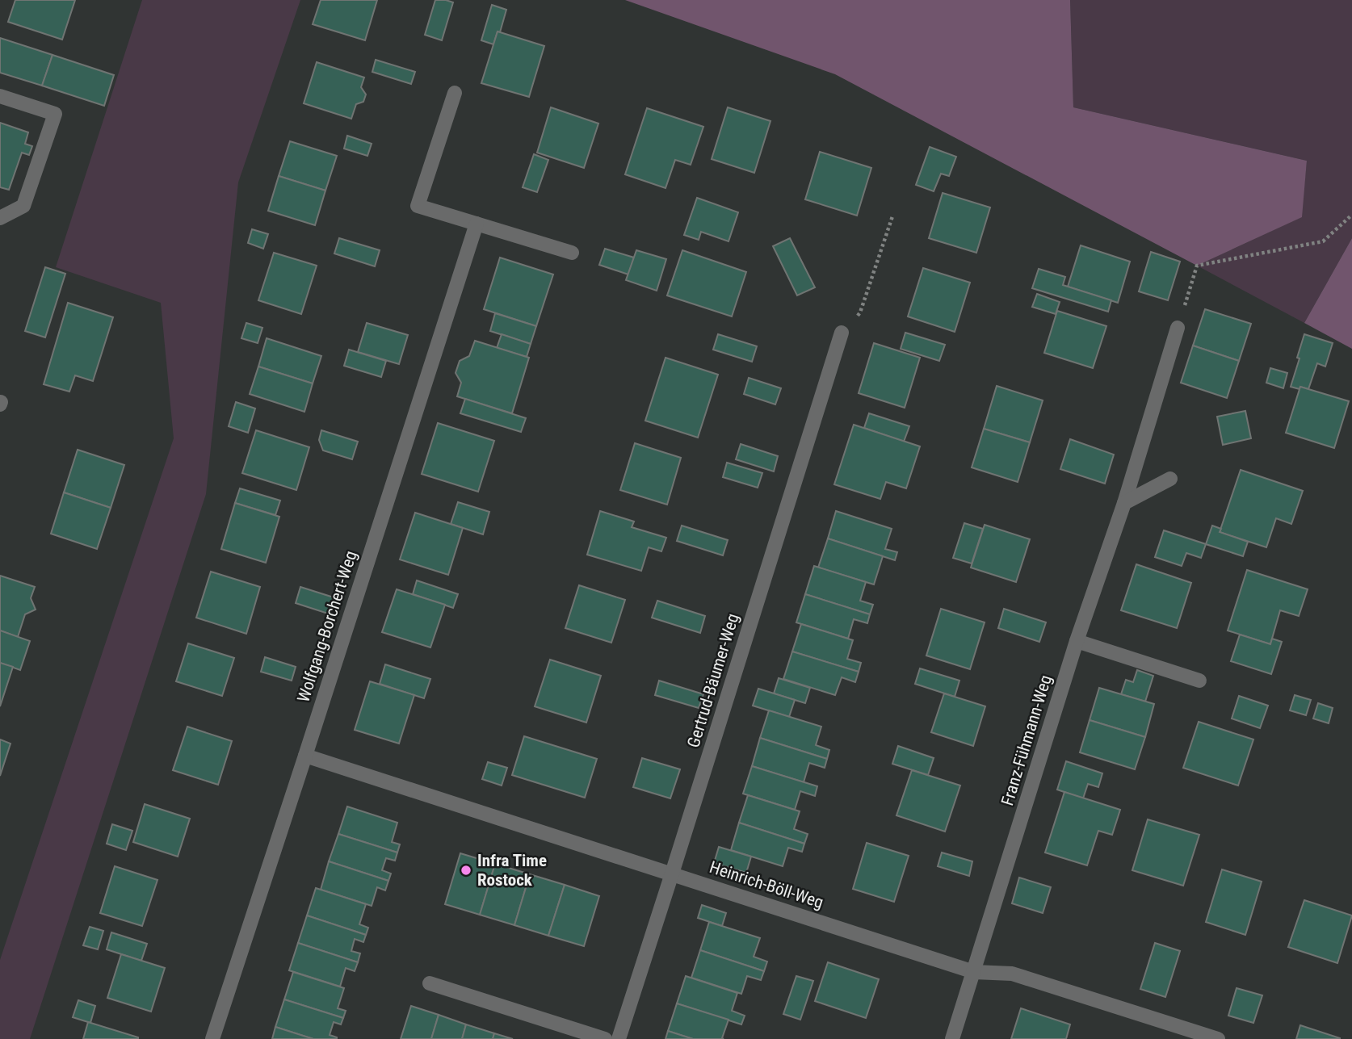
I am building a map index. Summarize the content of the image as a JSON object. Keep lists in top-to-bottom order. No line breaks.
{"streets":{"street":["Wolfgang-Borchert-Weg","Gertrud-Bäumer-Weg","Franz-Fühmann-Weg","Heinrich-Böll-Weg"]},"crossings":[["Wolfgang-Borchert-Weg","Heinrich-Böll-Weg"],["Gertrud-Bäumer-Weg","Heinrich-Böll-Weg"],["Franz-Fühmann-Weg","Heinrich-Böll-Weg"]],"places":["Infra Time Rostock"]}
